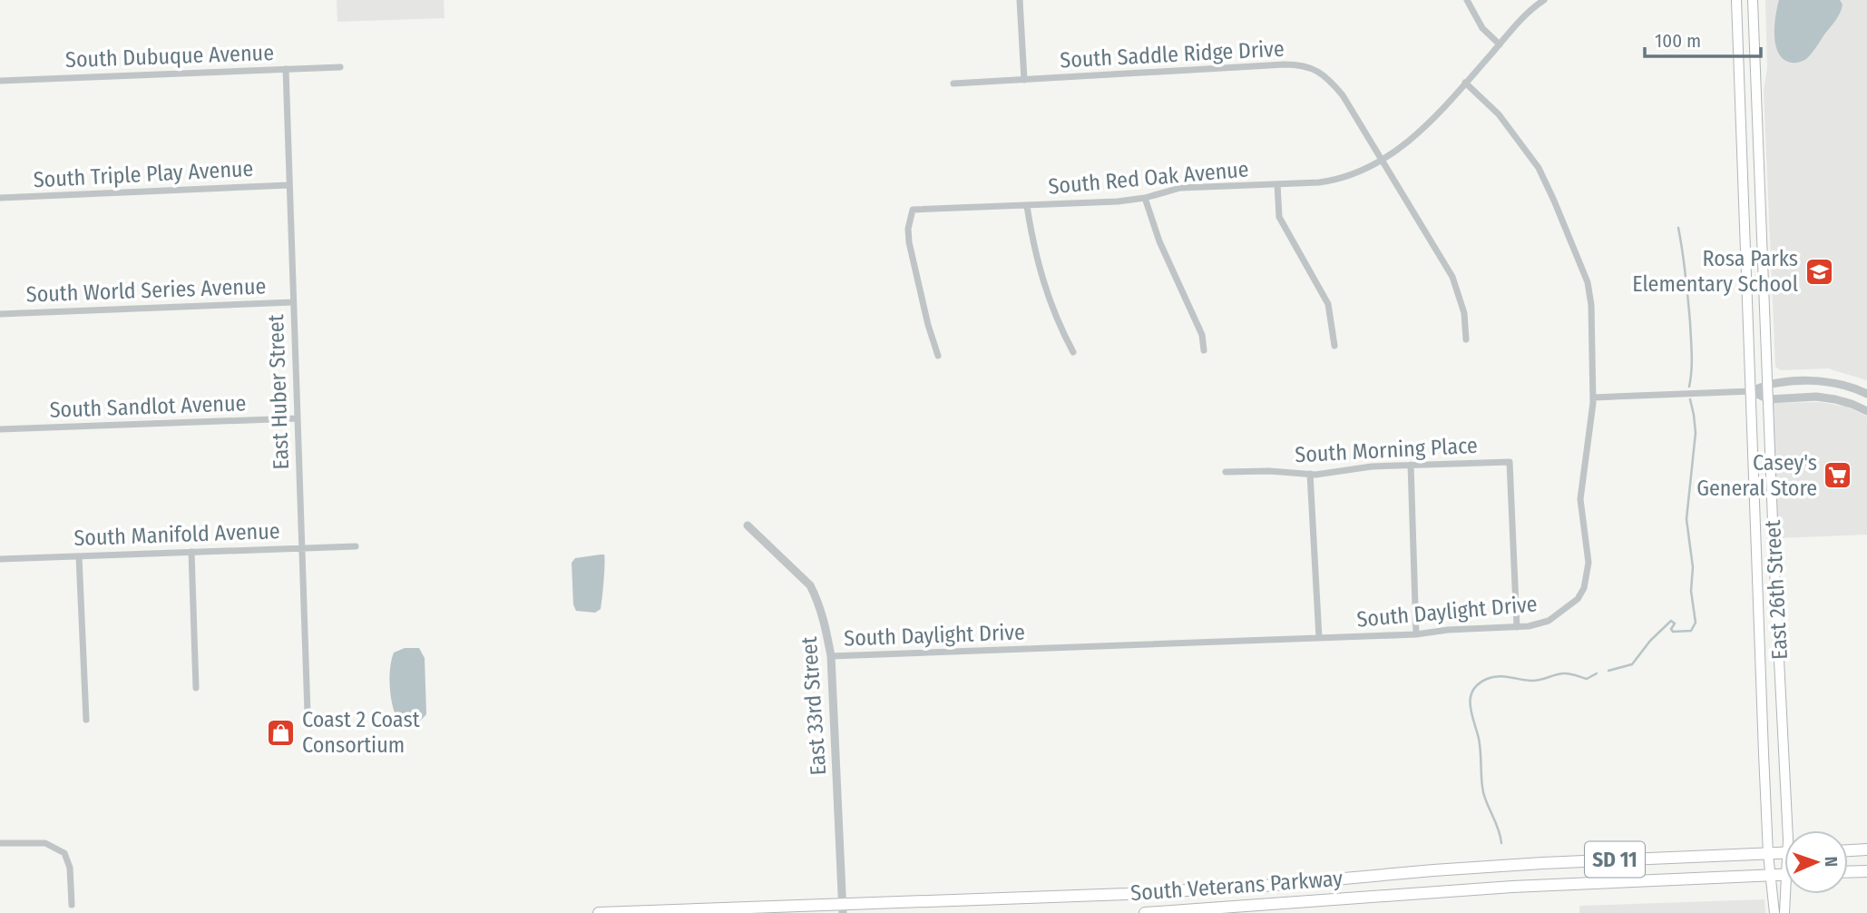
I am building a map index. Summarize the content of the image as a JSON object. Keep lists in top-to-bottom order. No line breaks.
{"streets":{"highway":["SD 11","South Veterans Parkway"],"main road":["East 26th Street"],"street":["South Saddle Ridge Drive","South Dubuque Avenue","South Triple Play Avenue","South Red Oak Avenue","South World Series Avenue","East Huber Street","South Sandlot Avenue","South Morning Place","South Manifold Avenue","South Daylight Drive","East 33rd Street"]},"crossings":[["South Saddle Ridge Drive","South Red Oak Avenue"],["South Dubuque Avenue","East Huber Street"],["South Triple Play Avenue","East Huber Street"],["South Red Oak Avenue","South Daylight Drive"],["South World Series Avenue","East Huber Street"],["East Huber Street","South Sandlot Avenue"],["East Huber Street","South Manifold Avenue"],["South Morning Place","South Daylight Drive"],["East 26th Street","South Veterans Parkway"],["South Daylight Drive","East 33rd Street"],["East 33rd Street","South Veterans Parkway"]],"places":{"school or university":["Rosa Parks Elementary School"],"supermarket":["Casey's General Store"],"shop":["Coast 2 Coast Consortium"]},"scale_bar":"100 m","north":"right"}
